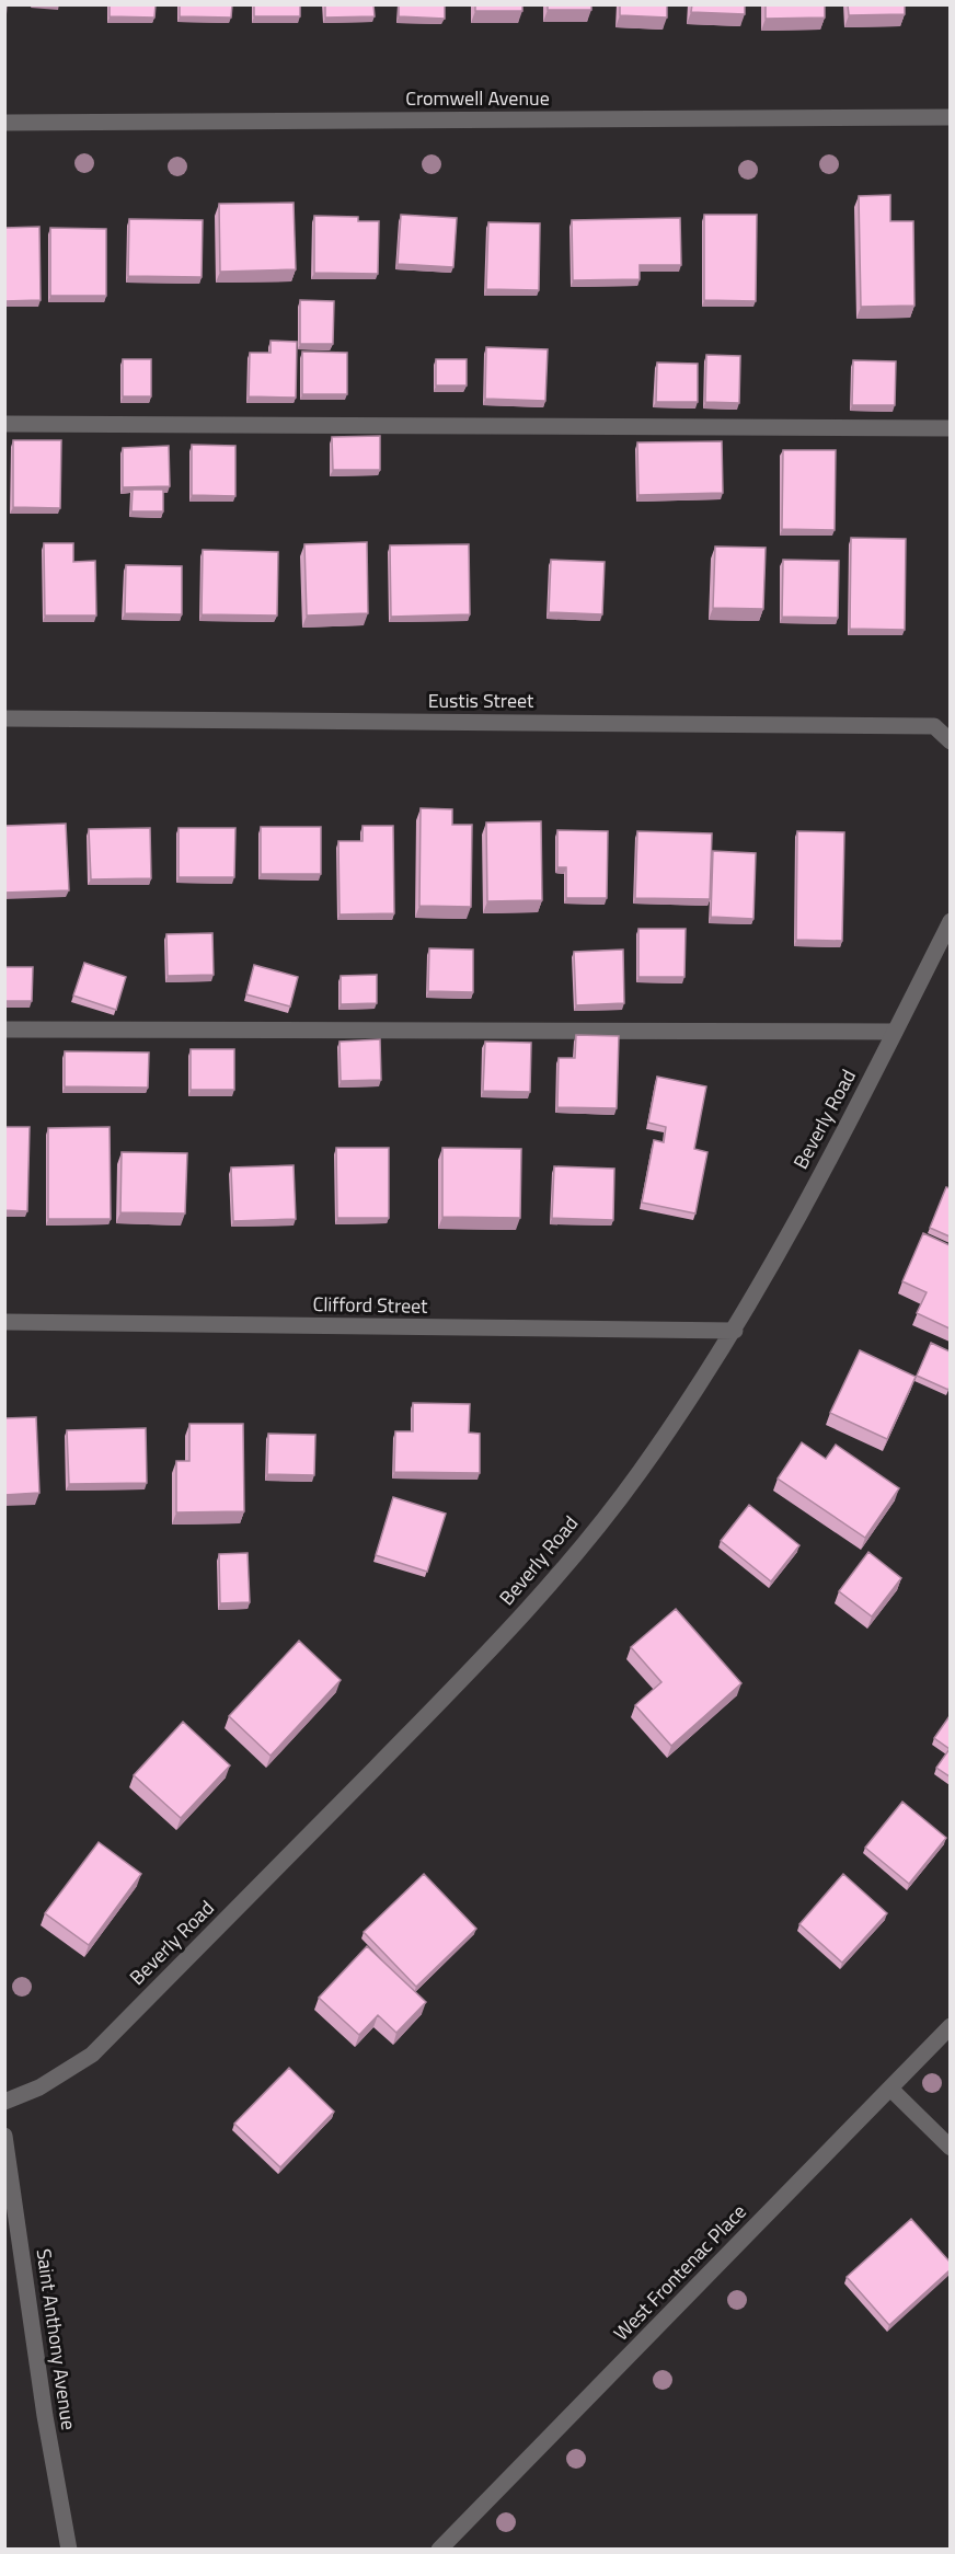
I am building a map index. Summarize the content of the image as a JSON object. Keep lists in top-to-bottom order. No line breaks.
{"streets":{"street":["Cromwell Avenue","Eustis Street","Beverly Road","Clifford Street","West Frontenac Place","Saint Anthony Avenue"]},"crossings":[["Beverly Road","Clifford Street"]]}
